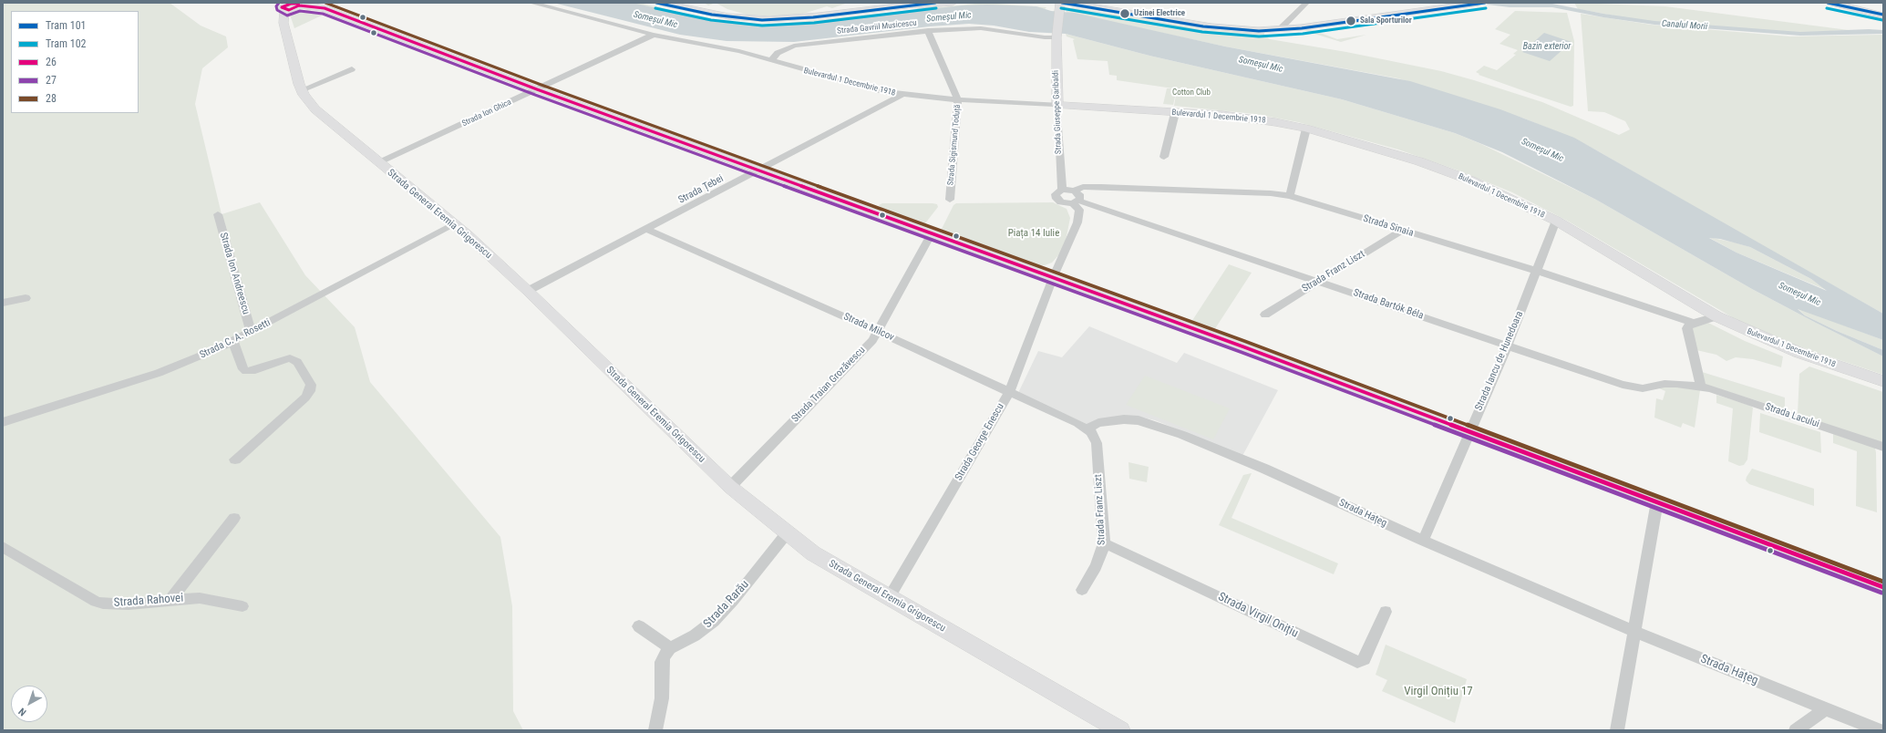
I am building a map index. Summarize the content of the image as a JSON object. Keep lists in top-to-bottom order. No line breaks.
{"streets":{"main road":["Bulevardul 1 Decembrie 1918","Strada Giuseppe Garibaldi","Strada General Eremia Grigorescu"],"street":["Strada Gavriil Musicescu","Strada Ion Ghica","Strada Sigismund Toduță","Strada Țebei","Strada Sinaia","Strada Franz Liszt","Strada Ion Andreescu","Strada Bartók Béla","Strada Milcov","Strada C. A. Rosetti","Strada Iancu de Hunedoara","Strada Traian Grozăvescu","Strada Lacului","Strada George Enescu","Strada Hațeg","Strada Rahovei","Strada Rarău","Strada Virgil Onițiu"]},"crossings":[["Strada Gavriil Musicescu","Bulevardul 1 Decembrie 1918"],["Strada Gavriil Musicescu","Strada Giuseppe Garibaldi"],["Strada Gavriil Musicescu","Strada Sigismund Toduță"],["Bulevardul 1 Decembrie 1918","Strada Giuseppe Garibaldi"],["Bulevardul 1 Decembrie 1918","Strada Ion Ghica"],["Bulevardul 1 Decembrie 1918","Strada Sigismund Toduță"],["Bulevardul 1 Decembrie 1918","Strada Țebei"],["Bulevardul 1 Decembrie 1918","Strada Iancu de Hunedoara"],["Strada Giuseppe Garibaldi","Strada Sinaia"],["Strada Giuseppe Garibaldi","Strada Bartók Béla"],["Strada Ion Ghica","Strada General Eremia Grigorescu"],["Strada Țebei","Strada General Eremia Grigorescu"],["Strada Țebei","Strada Milcov"],["Strada General Eremia Grigorescu","Strada C. A. Rosetti"],["Strada General Eremia Grigorescu","Strada Traian Grozăvescu"],["Strada General Eremia Grigorescu","Strada George Enescu"],["Strada General Eremia Grigorescu","Strada Rarău"],["Strada Sinaia","Strada Franz Liszt"],["Strada Sinaia","Strada Iancu de Hunedoara"],["Strada Franz Liszt","Strada Bartók Béla"],["Strada Franz Liszt","Strada Milcov"],["Strada Franz Liszt","Strada Hațeg"],["Strada Franz Liszt","Strada Virgil Onițiu"],["Strada Ion Andreescu","Strada C. A. Rosetti"],["Strada Bartók Béla","Strada Iancu de Hunedoara"],["Strada Bartók Béla","Strada Lacului"],["Strada Milcov","Strada Traian Grozăvescu"],["Strada Milcov","Strada George Enescu"],["Strada Milcov","Strada Hațeg"],["Strada Iancu de Hunedoara","Strada Hațeg"]],"water":["Someșul Mic","Canalul Morii","Bazin exterior"],"parks":["Cotton Club","Piața 14 Iulie","Virgil Onițiu 17"],"places":["Uzinei Electrice","Sala Sporturilor"],"lines":["tram line 101","transit line 27","transit line 28","transit line 26","tram line 102"],"legend":["Tram 101","Tram 102","26","27","28"],"north":"bottom left"}
